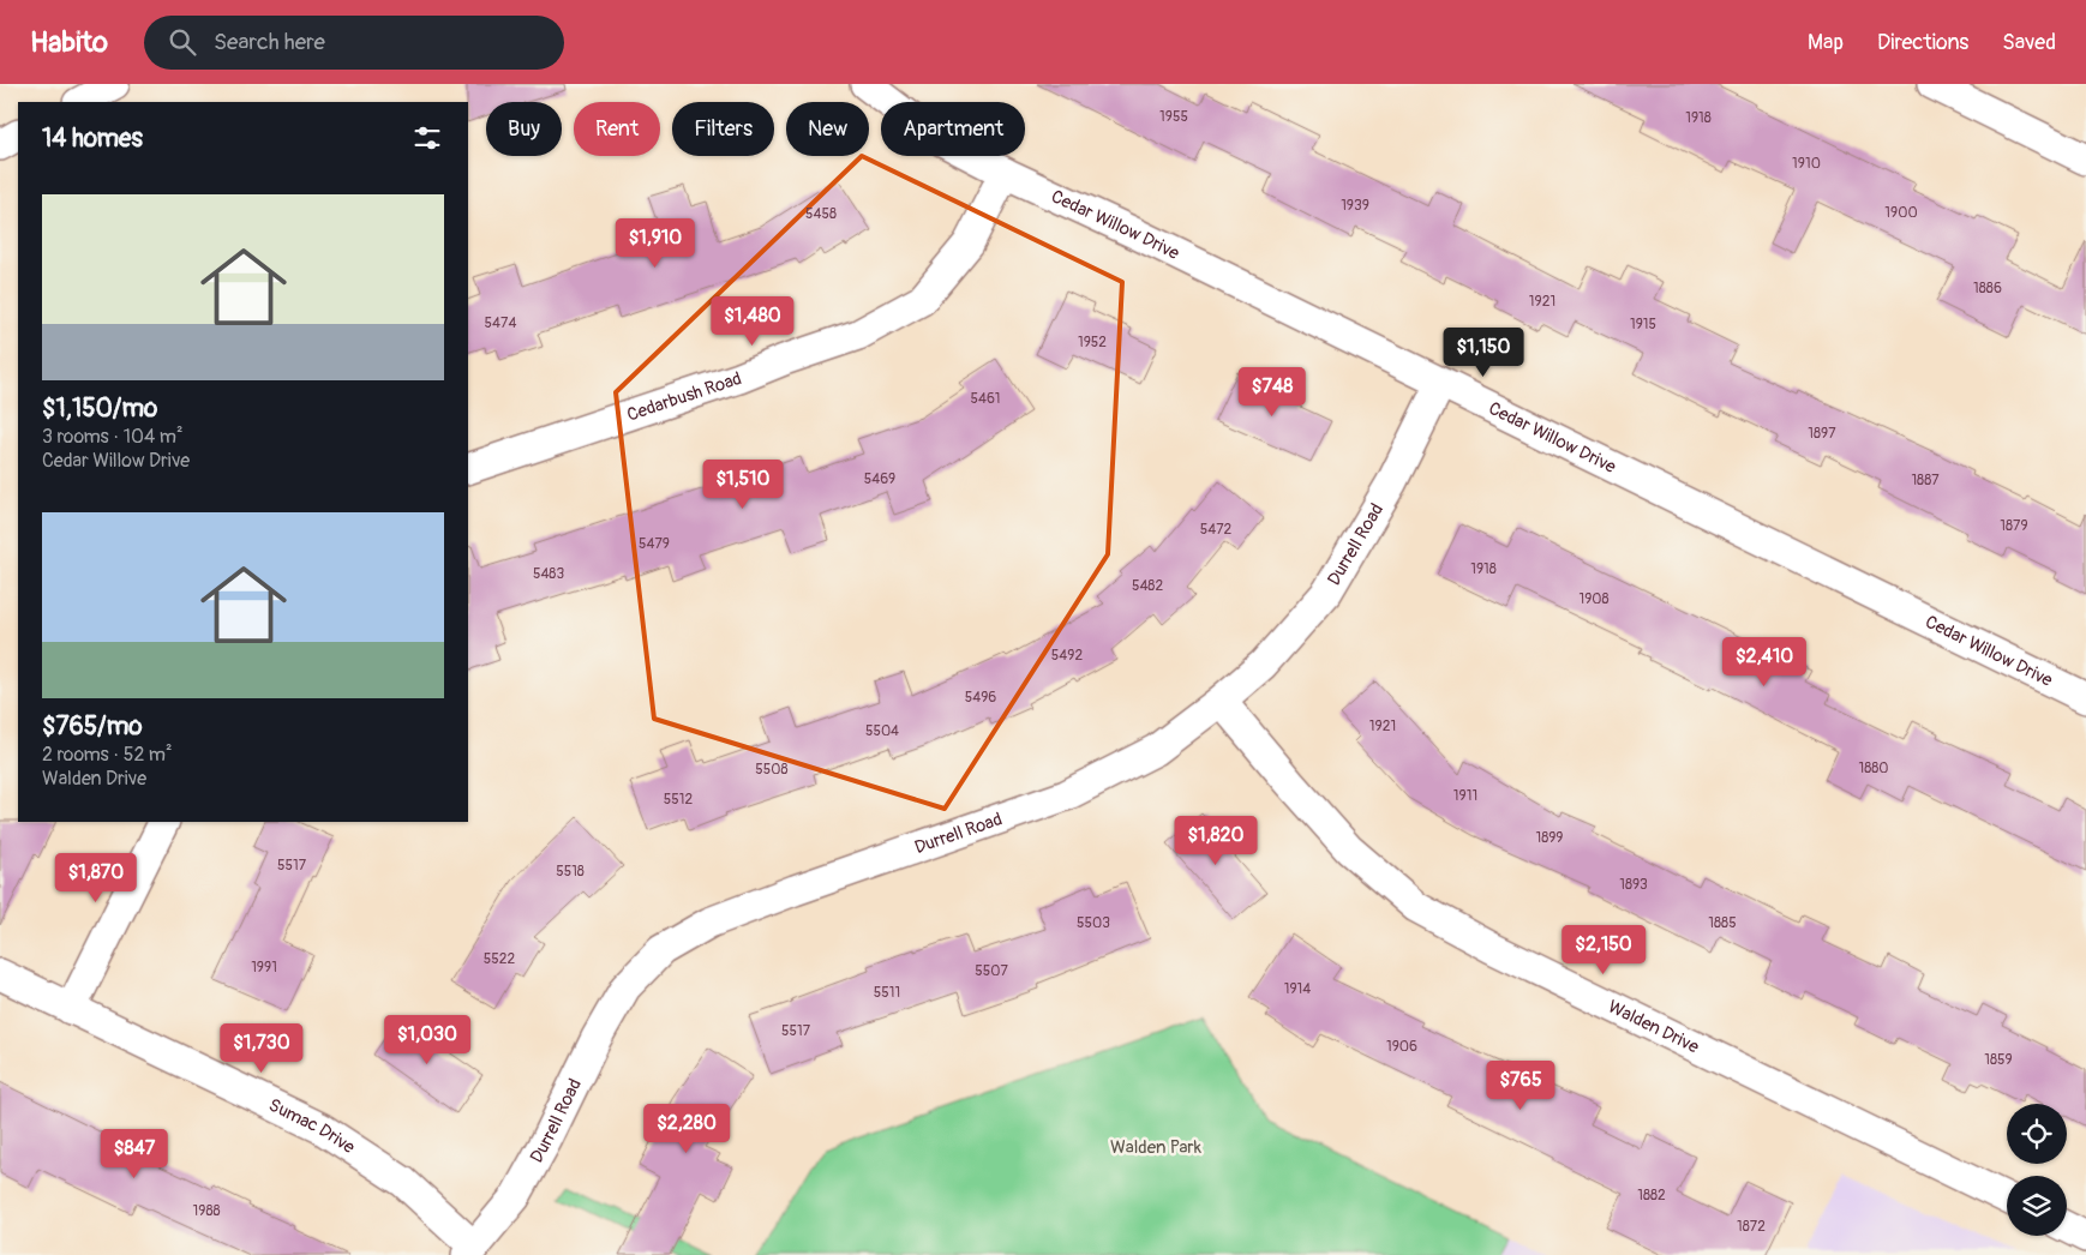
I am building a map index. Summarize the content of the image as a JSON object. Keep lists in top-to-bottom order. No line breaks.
{"streets":{"street":["Cedar Willow Drive","Cedarbush Road","Durrell Road","Walden Drive","Sumac Drive"]},"crossings":[["Cedar Willow Drive","Cedarbush Road"],["Cedar Willow Drive","Durrell Road"],["Durrell Road","Walden Drive"],["Durrell Road","Sumac Drive"]],"parks":["Walden Park"],"house_numbers":["1955","1918","1910","1939","1900","5458","1886","1921","5474","1915","1952","5461","1897","5469","1887","1879","5472","5479","1918","5483","5482","1908","5492","5496","1921","5504","1880","5508","1911","5512","1899","5517","5518","1893","5503","1885","5522","1991","5507","1914","5511","5517","1906","1859","1882","1988","1872"],"page":{"header":"Habito","search":"Search here","nav":["Map","Directions","Saved"],"chip":["Buy","Rent","Filters","New","Apartment"],"heading":"14 homes","list":[{"name":"$1,150/mo","note":"3 rooms · 104 m² · Cedar Willow Drive"},{"name":"$765/mo","note":"2 rooms · 52 m² · Walden Drive"}],"price":["$1,910","$1,480","$1,150","$748","$1,510","$2,410","$1,820","$1,870","$2,150","$1,030","$1,730","$765","$2,280","$847"]}}
